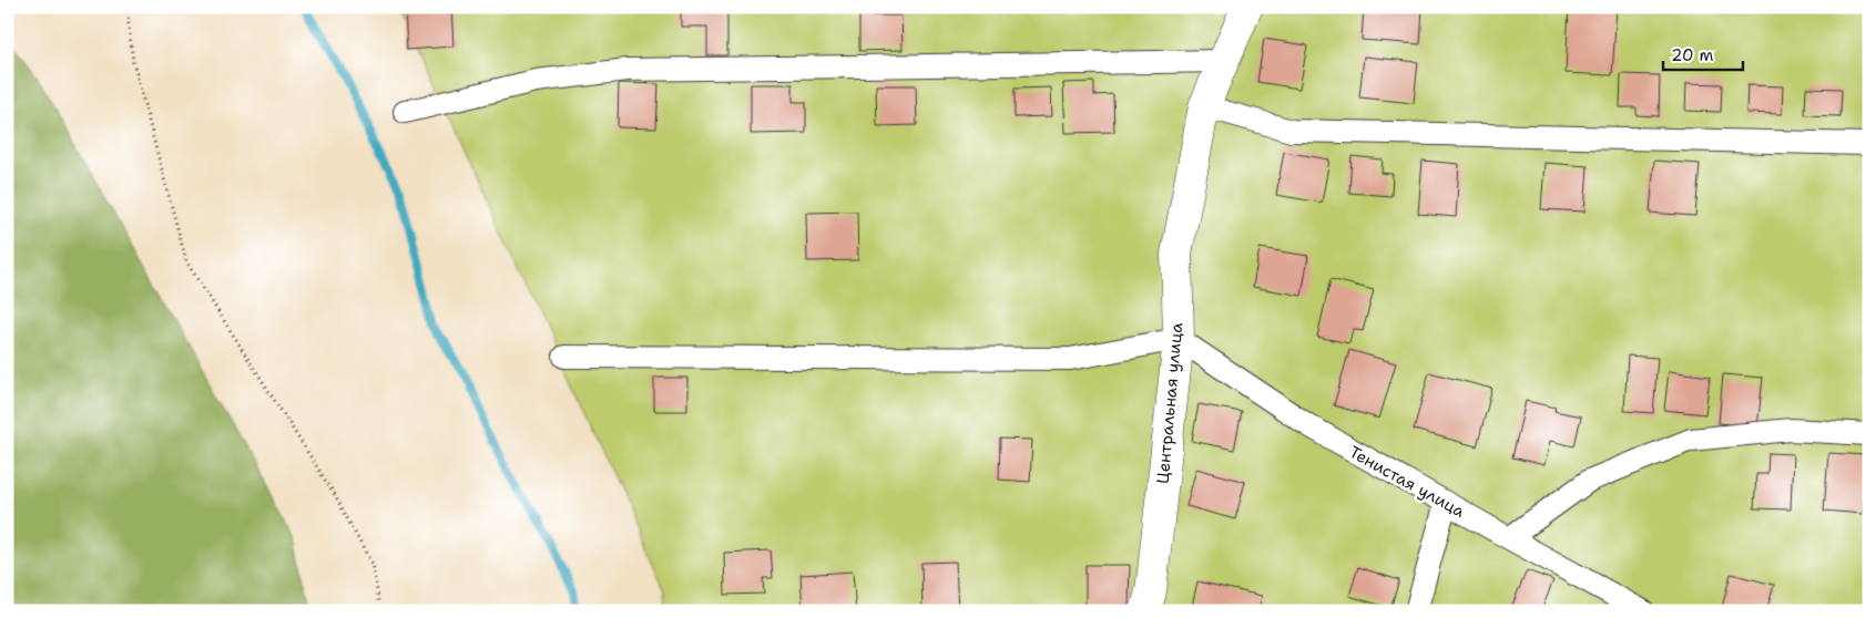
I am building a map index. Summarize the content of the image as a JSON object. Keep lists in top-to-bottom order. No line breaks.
{"streets":{"main road":["Центральная улица"],"street":["Тенистая улица"]},"crossings":[["Центральная улица","Тенистая улица"]],"scale_bar":"20 m"}
